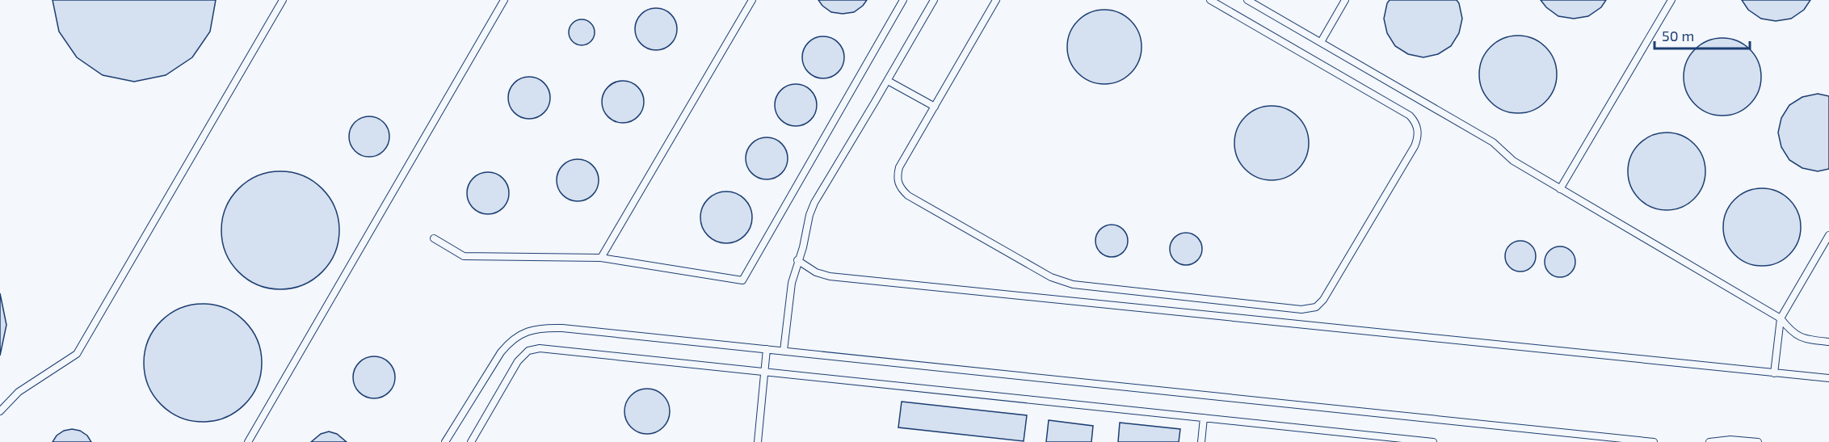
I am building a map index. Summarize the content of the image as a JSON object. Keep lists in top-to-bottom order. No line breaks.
{"scale_bar":"50 m"}
